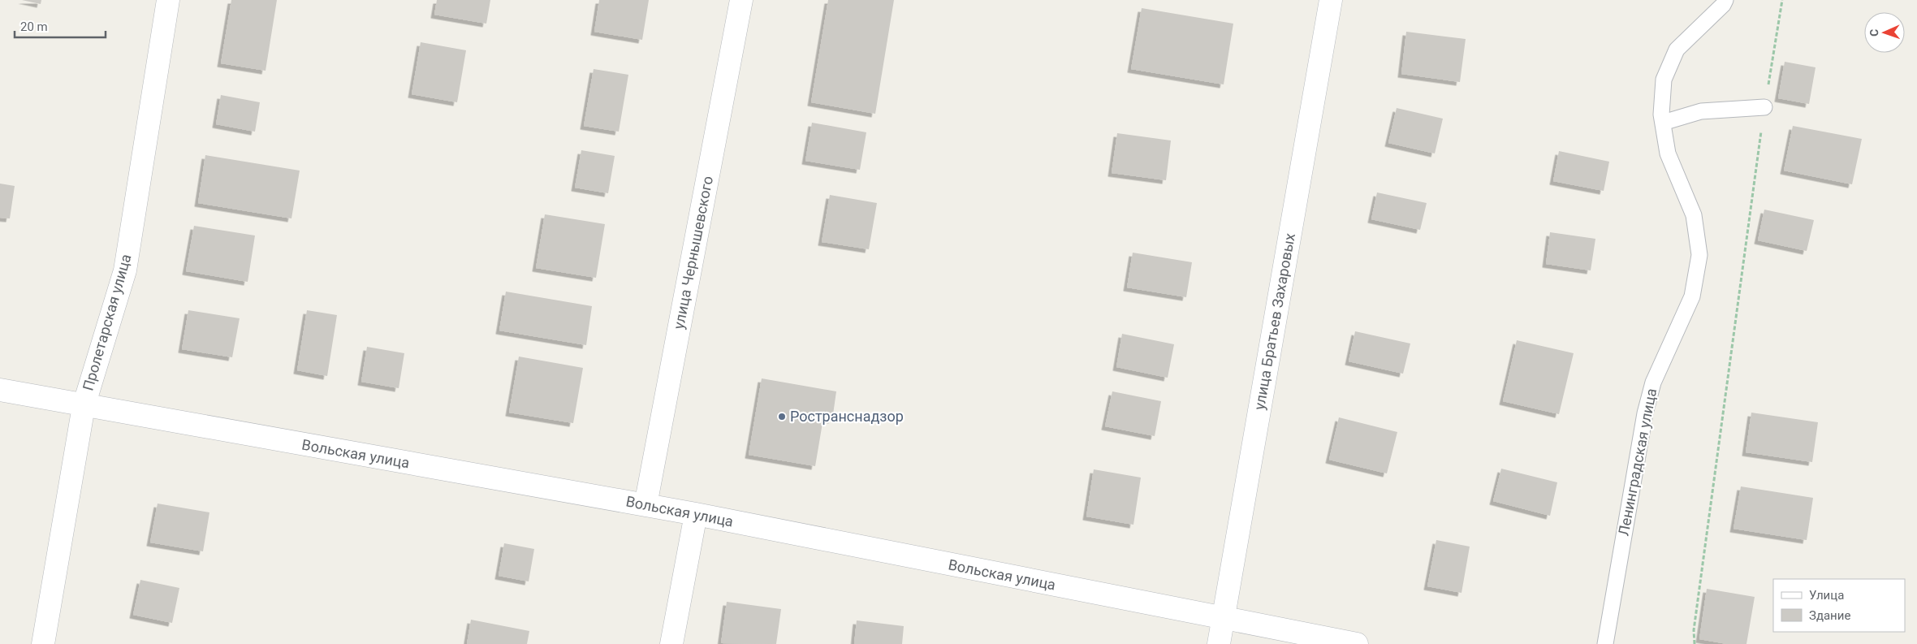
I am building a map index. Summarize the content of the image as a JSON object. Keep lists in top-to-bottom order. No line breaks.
{"streets":{"street":["улица Чернышевского","улица Братьев Захаровых","Пролетарская улица","Вольская улица"],"lane":["Ленинградская улица"]},"crossings":[["улица Чернышевского","Вольская улица"],["улица Братьев Захаровых","Вольская улица"],["Пролетарская улица","Вольская улица"]],"places":["Ространснадзор"],"legend":["Улица","Здание"],"scale_bar":"20 m","north":"left"}
